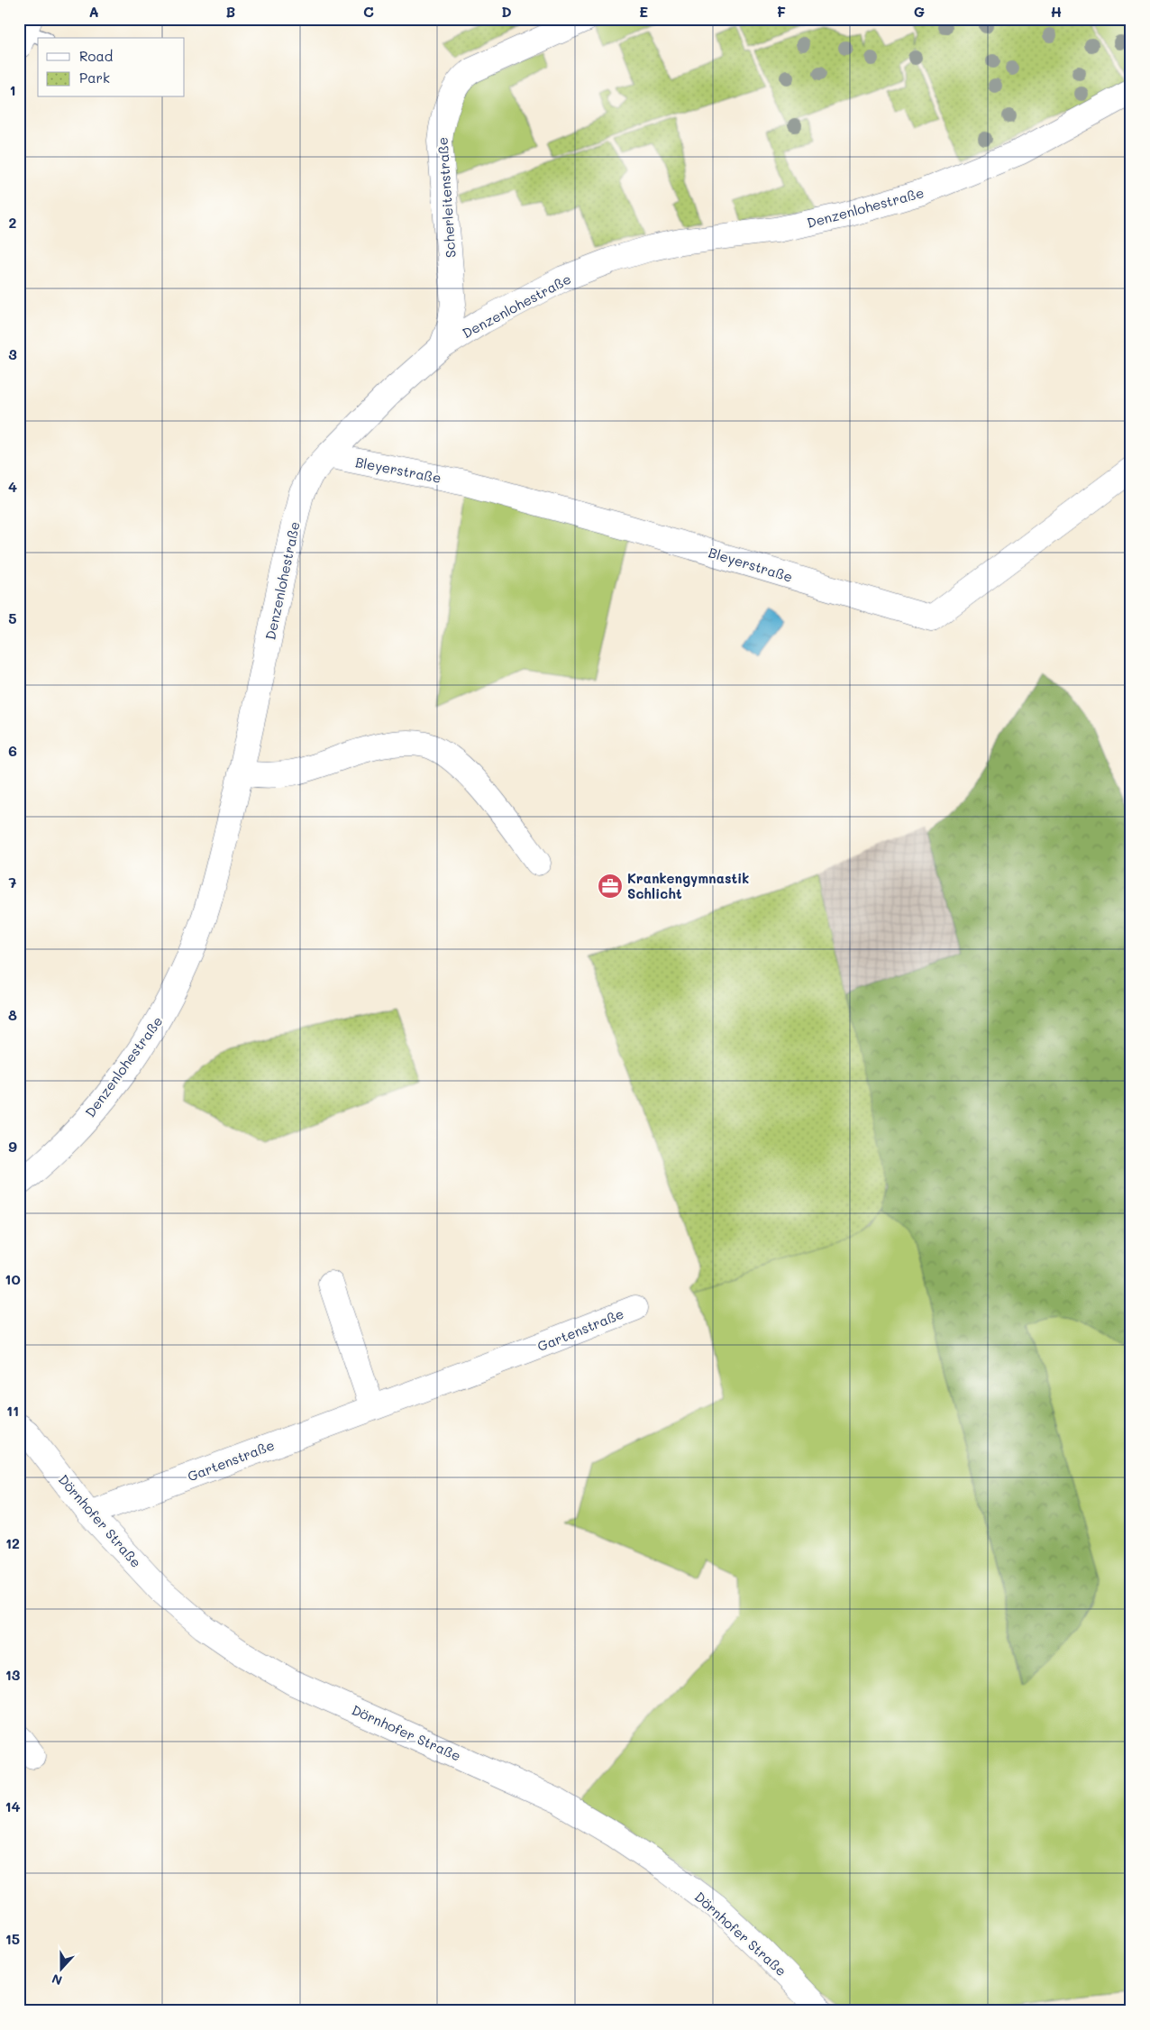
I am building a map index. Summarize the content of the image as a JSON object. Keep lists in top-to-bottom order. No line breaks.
{"streets":{"street":["Scherleitenstraße","Denzenlohestraße","Bleyerstraße","Gartenstraße","Dörnhofer Straße"]},"crossings":[["Scherleitenstraße","Denzenlohestraße"],["Denzenlohestraße","Bleyerstraße"],["Gartenstraße","Dörnhofer Straße"]],"places":{"office":["Krankengymnastik Schlicht"]},"legend":["Road","Park"],"north":"bottom","grid":{"columns":["A","B","C","D","E","F","G","H"],"rows":["1","2","3","4","5","6","7","8","9","10","11","12","13","14","15"]}}
